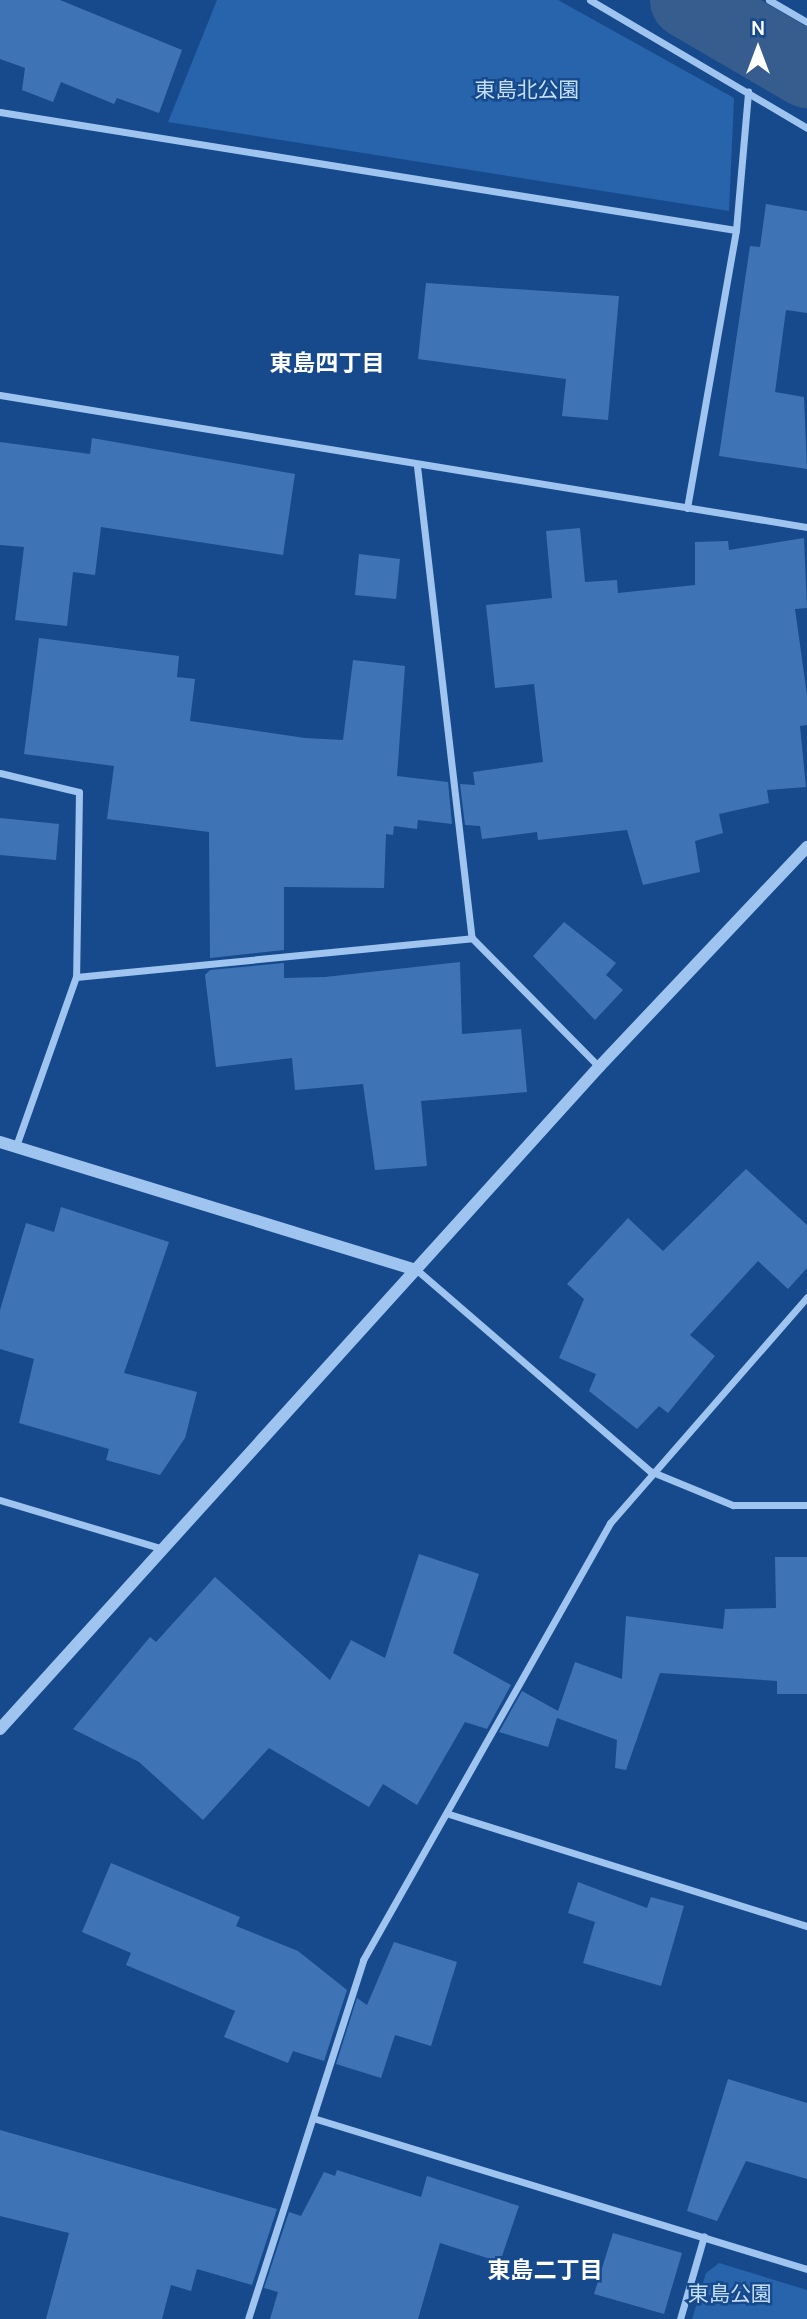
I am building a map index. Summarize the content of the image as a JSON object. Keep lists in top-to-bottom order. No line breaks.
{"districts":["東島四丁目","東島二丁目"],"parks":["東島北公園","東島公園"],"north":"top"}
